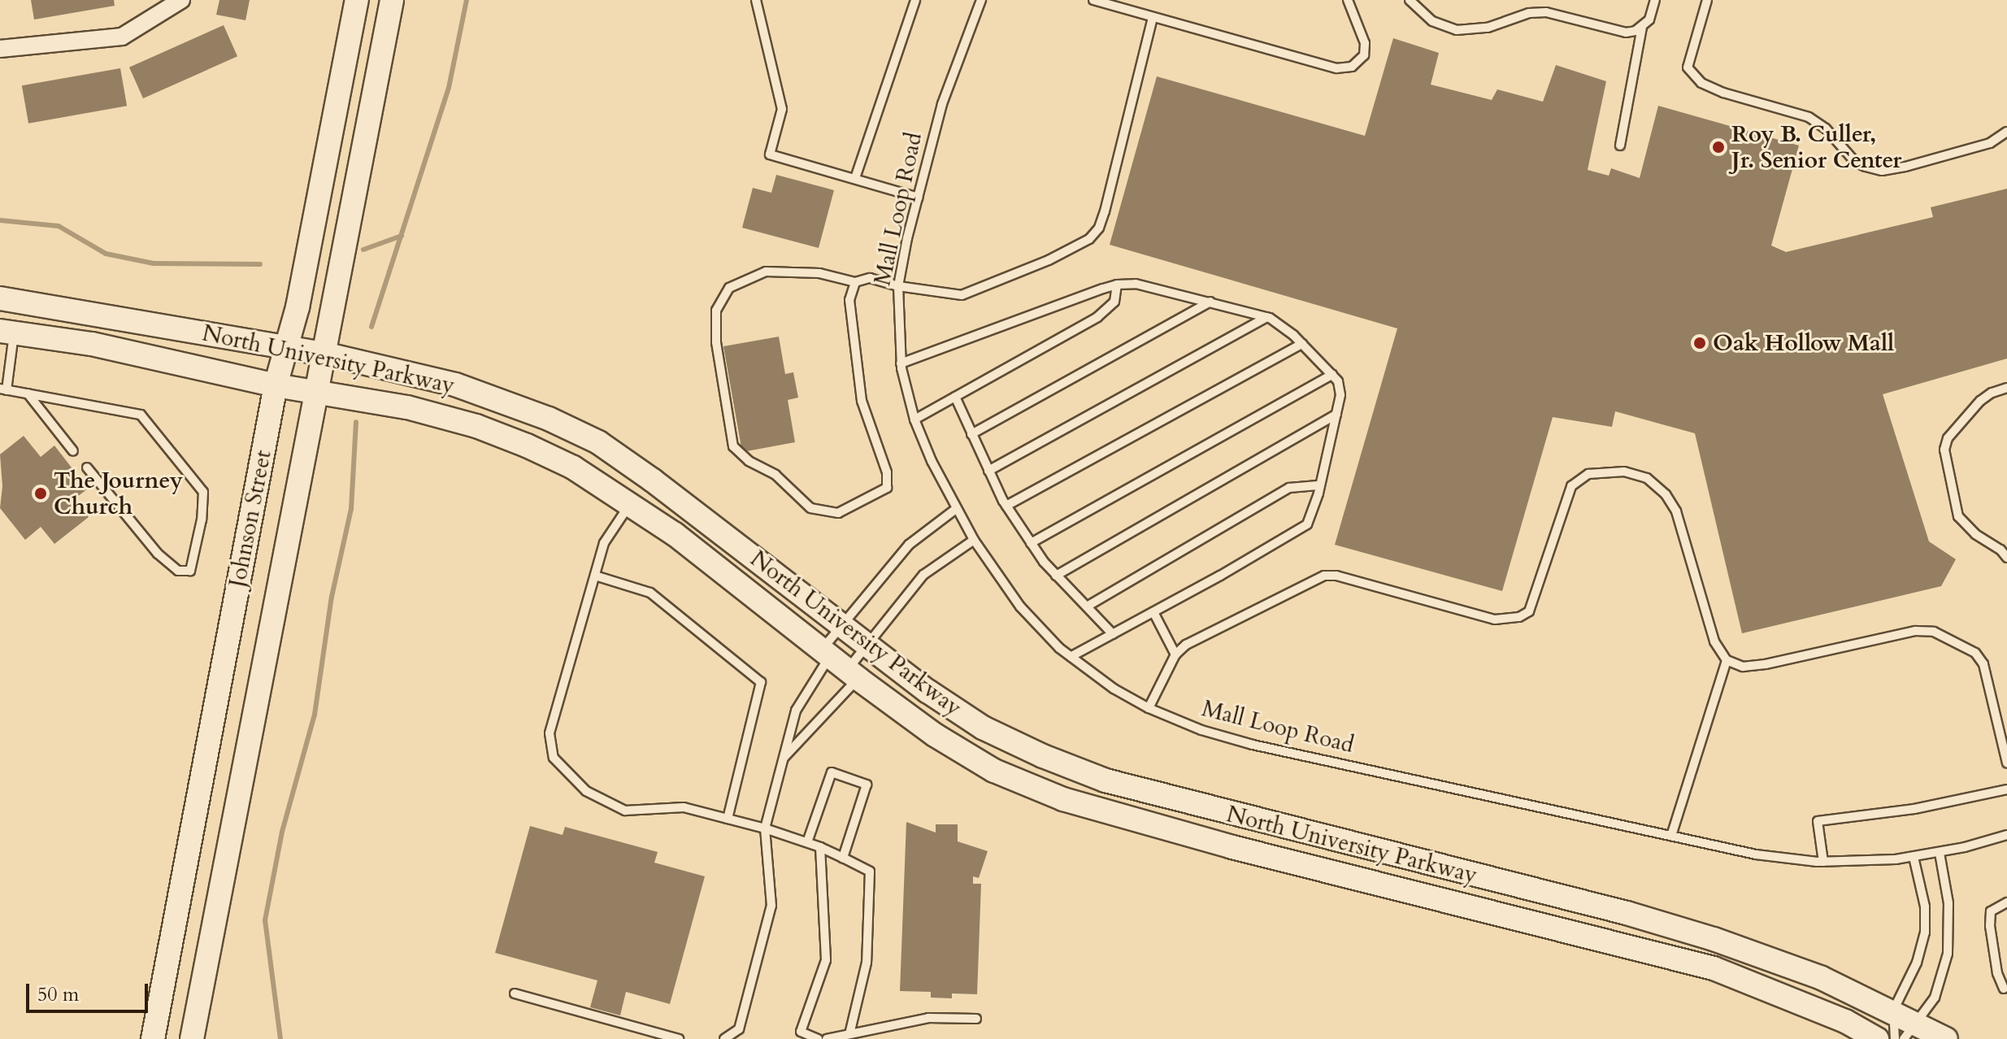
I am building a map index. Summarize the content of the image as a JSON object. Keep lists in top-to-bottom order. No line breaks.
{"streets":{"main road":["North University Parkway","Johnson Street"],"lane":["Mall Loop Road"]},"crossings":[["North University Parkway","Johnson Street"]],"places":["Roy B. Culler, Jr. Senior Center","Oak Hollow Mall","The Journey Church"],"scale_bar":"50 m"}
